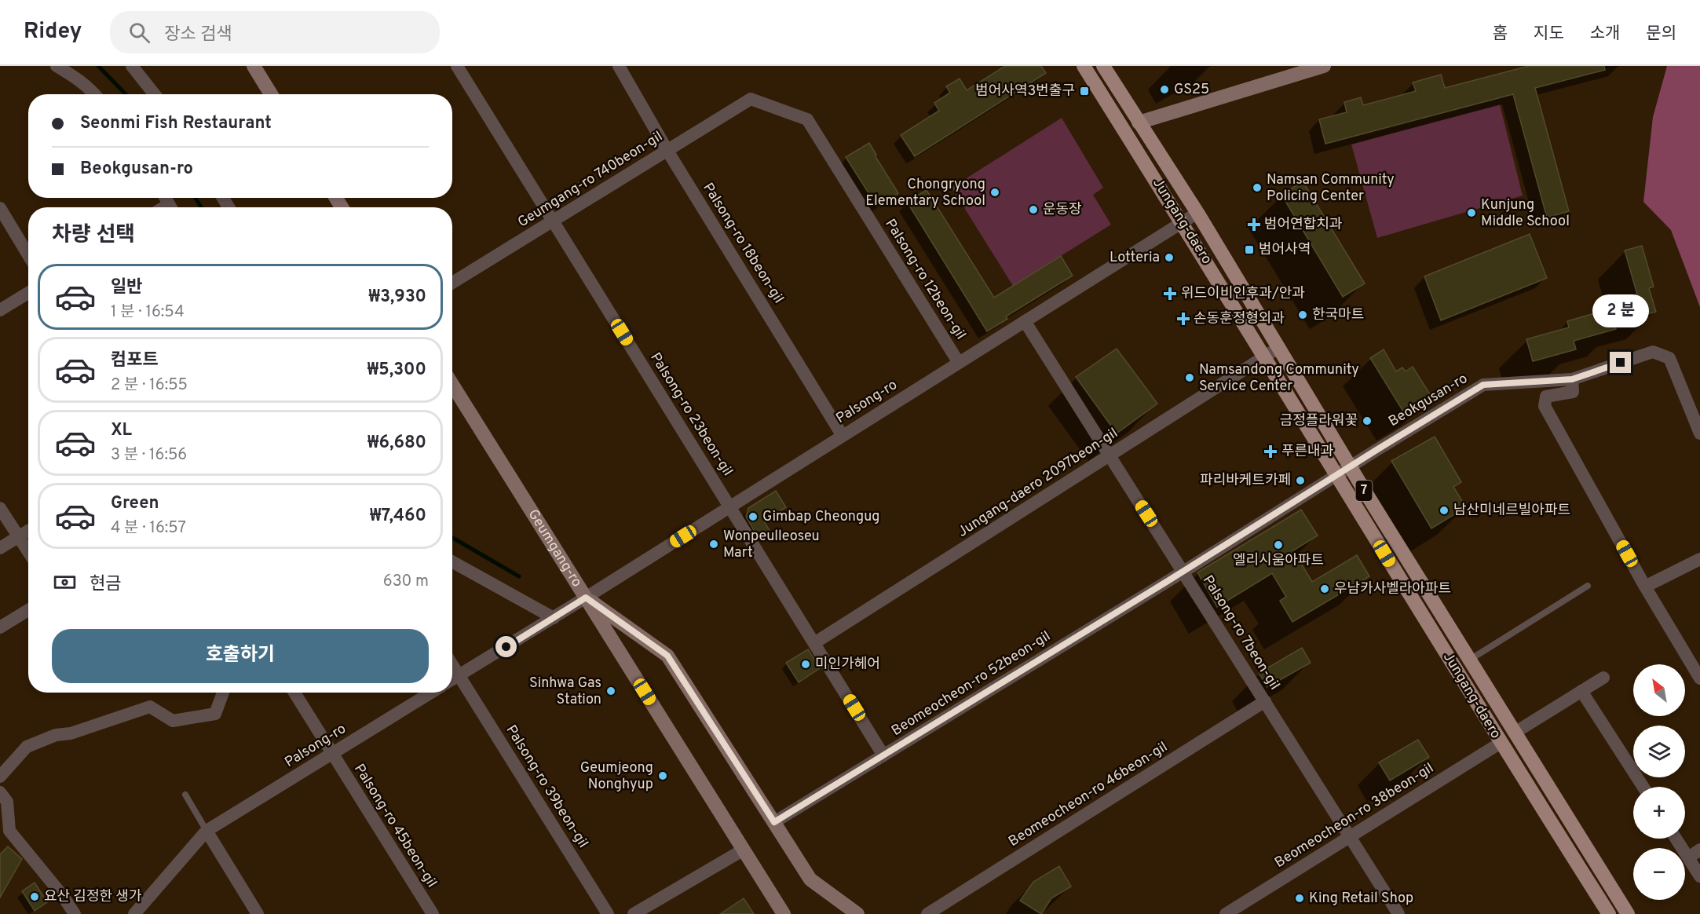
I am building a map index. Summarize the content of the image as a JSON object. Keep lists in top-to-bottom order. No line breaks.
{"streets":{"main road":["Jungang-daero","7"],"street":["Geumgang-ro 740beon-gil","Palsong-ro 18beon-gil","Palsong-ro 12beon-gil","Beokgusan-ro","Palsong-ro","Palsong-ro 23beon-gil","Jungang-daero 2097beon-gil","Geumgang-ro","Palsong-ro 7beon-gil","Beomeocheon-ro 52beon-gil","Palsong-ro 39beon-gil","Beomeocheon-ro 46beon-gil","Beomeocheon-ro 38beon-gil","Palsong-ro 45beon-gil"]},"crossings":[["Geumgang-ro 740beon-gil","Palsong-ro 18beon-gil"],["Geumgang-ro 740beon-gil","Palsong-ro 12beon-gil"],["Geumgang-ro 740beon-gil","Palsong-ro 23beon-gil"],["Jungang-daero","Beokgusan-ro"],["Jungang-daero","Palsong-ro"],["Jungang-daero","Jungang-daero 2097beon-gil"],["Jungang-daero","Beomeocheon-ro 38beon-gil"],["Palsong-ro 18beon-gil","Palsong-ro"],["Palsong-ro 12beon-gil","Palsong-ro"],["Palsong-ro","Palsong-ro 23beon-gil"],["Palsong-ro","Geumgang-ro"],["Palsong-ro","Palsong-ro 7beon-gil"],["Palsong-ro","Palsong-ro 39beon-gil"],["Palsong-ro","Palsong-ro 45beon-gil"],["Palsong-ro 23beon-gil","Jungang-daero 2097beon-gil"],["Palsong-ro 23beon-gil","Beomeocheon-ro 52beon-gil"],["Jungang-daero 2097beon-gil","Palsong-ro 7beon-gil"],["Palsong-ro 7beon-gil","Beomeocheon-ro 52beon-gil"],["Palsong-ro 7beon-gil","Beomeocheon-ro 46beon-gil"],["Palsong-ro 7beon-gil","Beomeocheon-ro 38beon-gil"]],"places":{"other":["GS25","Namsan Community Policing Center","Chongryong Elementary School","운동장","Kunjung Middle School","Lotteria","한국마트","Namsandong Community Service Center","금정플라워꽃","파리바케트카페","남산미네르빌아파트","Gimbap Cheongug","Wonpeulleoseu Mart","엘리시움아파트","우남카사벨라아파트","미인가헤어","Sinhwa Gas Station","Geumjeong Nonghyup","요산 김정한 생가","King Retail Shop"],"transit":["범어사역3번출구","범어사역"],"health":["범어연합치과","위드이비인후과/안과","손동훈정형외과","푸른내과"]},"north":"top left","page":{"header":"Ridey","search":"장소 검색","nav":["홈","지도","소개","문의"],"banner":["Seonmi Fish Restaurant","Beokgusan-ro"],"heading":"차량 선택","list":[{"name":"일반","note":"1 분 · 16:54","value":"₩3,930"},{"name":"컴포트","note":"2 분 · 16:55","value":"₩5,300"},{"name":"XL","note":"3 분 · 16:56","value":"₩6,680"},{"name":"Green","note":"4 분 · 16:57","value":"₩7,460"}],"bubble":"2 분","pay":["현금","630 m"],"buttons":"호출하기","map_buttons":["+","−"]}}
